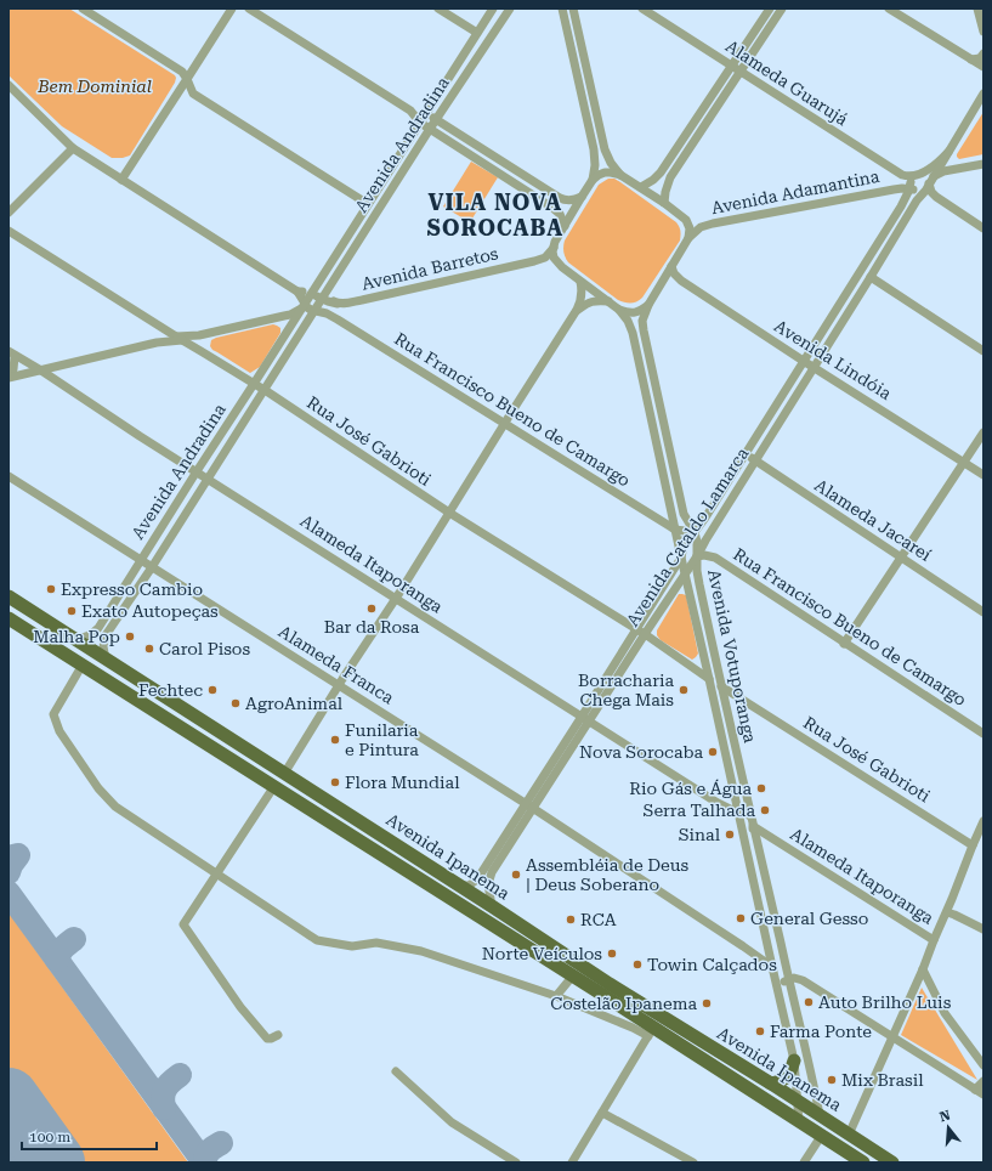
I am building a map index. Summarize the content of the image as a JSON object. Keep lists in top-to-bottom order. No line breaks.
{"streets":{"main road":["Avenida Ipanema"],"street":["Alameda Guarujá","Avenida Andradina","Avenida Adamantina","Avenida Barretos","Avenida Lindóia","Rua Francisco Bueno de Camargo","Rua José Gabrioti","Alameda Jacareí","Avenida Cataldo Lamarca","Alameda Itaporanga","Avenida Votuporanga","Alameda Franca"]},"crossings":[["Alameda Guarujá","Avenida Adamantina"],["Alameda Guarujá","Avenida Cataldo Lamarca"],["Avenida Andradina","Avenida Barretos"],["Avenida Andradina","Rua Francisco Bueno de Camargo"],["Avenida Andradina","Rua José Gabrioti"],["Avenida Andradina","Alameda Itaporanga"],["Avenida Andradina","Alameda Franca"],["Avenida Andradina","Avenida Ipanema"],["Avenida Adamantina","Avenida Barretos"],["Avenida Adamantina","Avenida Lindóia"],["Avenida Adamantina","Avenida Cataldo Lamarca"],["Avenida Adamantina","Avenida Votuporanga"],["Avenida Barretos","Avenida Lindóia"],["Avenida Barretos","Avenida Votuporanga"],["Avenida Lindóia","Avenida Cataldo Lamarca"],["Avenida Lindóia","Avenida Votuporanga"],["Rua Francisco Bueno de Camargo","Avenida Cataldo Lamarca"],["Rua Francisco Bueno de Camargo","Avenida Votuporanga"],["Rua José Gabrioti","Avenida Cataldo Lamarca"],["Rua José Gabrioti","Avenida Votuporanga"],["Alameda Jacareí","Avenida Cataldo Lamarca"],["Avenida Cataldo Lamarca","Alameda Itaporanga"],["Avenida Cataldo Lamarca","Avenida Votuporanga"],["Avenida Cataldo Lamarca","Alameda Franca"],["Avenida Cataldo Lamarca","Avenida Ipanema"],["Alameda Itaporanga","Avenida Votuporanga"],["Avenida Votuporanga","Alameda Franca"],["Avenida Votuporanga","Avenida Ipanema"]],"districts":["VILA NOVA SOROCABA"],"parks":["Bem Dominial"],"places":["Expresso Cambio","Bar da Rosa","Exato Autopeças","Malha Pop","Carol Pisos","Fechtec","Borracharia Chega Mais","AgroAnimal","Funilaria e Pintura","Nova Sorocaba","Flora Mundial","Rio Gás e Água","Serra Talhada","Sinal","Assembléia de Deus | Deus Soberano","General Gesso","RCA","Norte Veículos","Towin Calçados","Auto Brilho Luis","Costelão Ipanema","Farma Ponte","Mix Brasil"],"scale_bar":"100 m","north":"top"}
